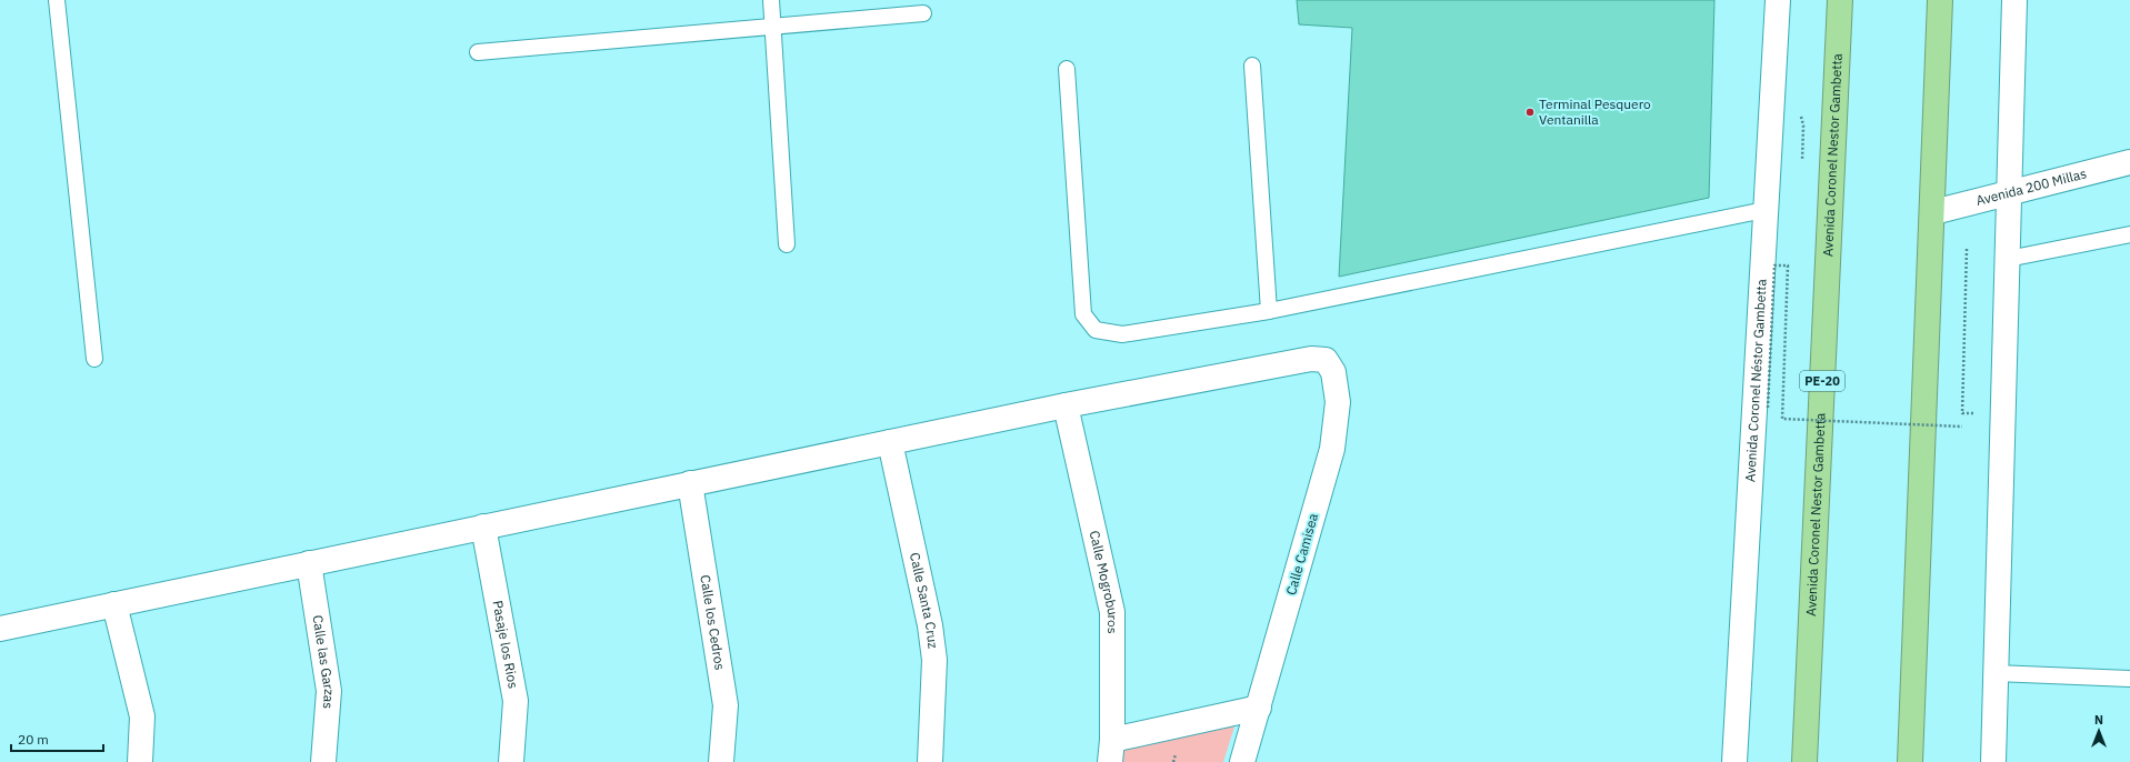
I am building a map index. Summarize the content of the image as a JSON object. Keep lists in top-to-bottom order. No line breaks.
{"streets":{"highway":["Avenida Coronel Nestor Gambetta","PE-20"],"street":["Avenida 200 Millas","Avenida Coronel Néstor Gambetta","Calle Camisea","Calle Mogroburos","Calle Santa Cruz","Calle los Cedros","Pasaje los Rios","Calle las Garzas"]},"crossings":[["Calle Camisea","Calle Mogroburos"]],"places":["Terminal Pesquero Ventanilla"],"scale_bar":"20 m","north":"top"}
